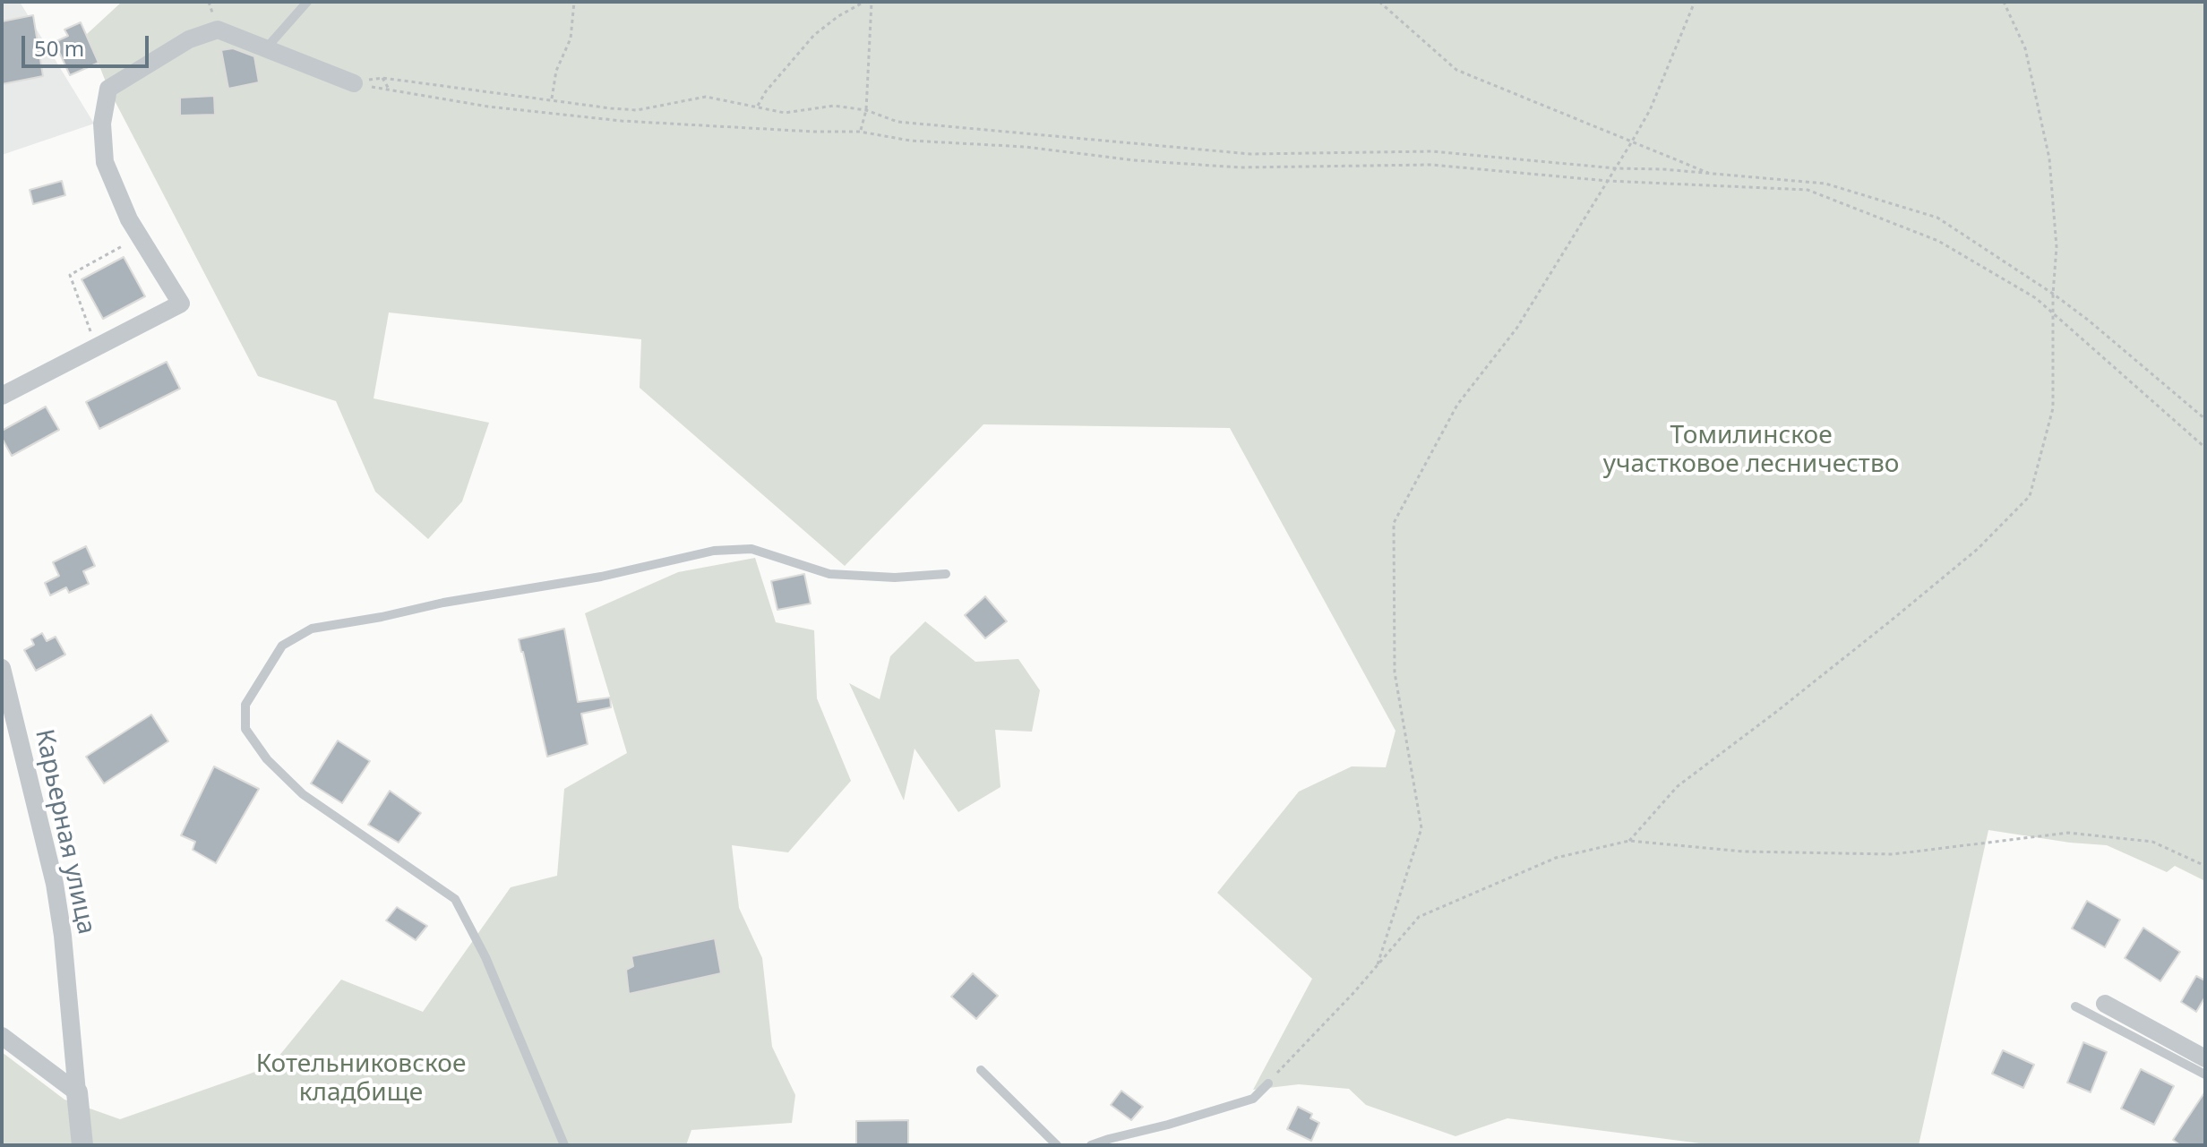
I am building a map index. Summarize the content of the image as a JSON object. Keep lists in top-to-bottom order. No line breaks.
{"streets":{"street":["Карьерная улица"]},"parks":["Томилинское участковое лесничество","Котельниковское кладбище"],"scale_bar":"50 m"}
